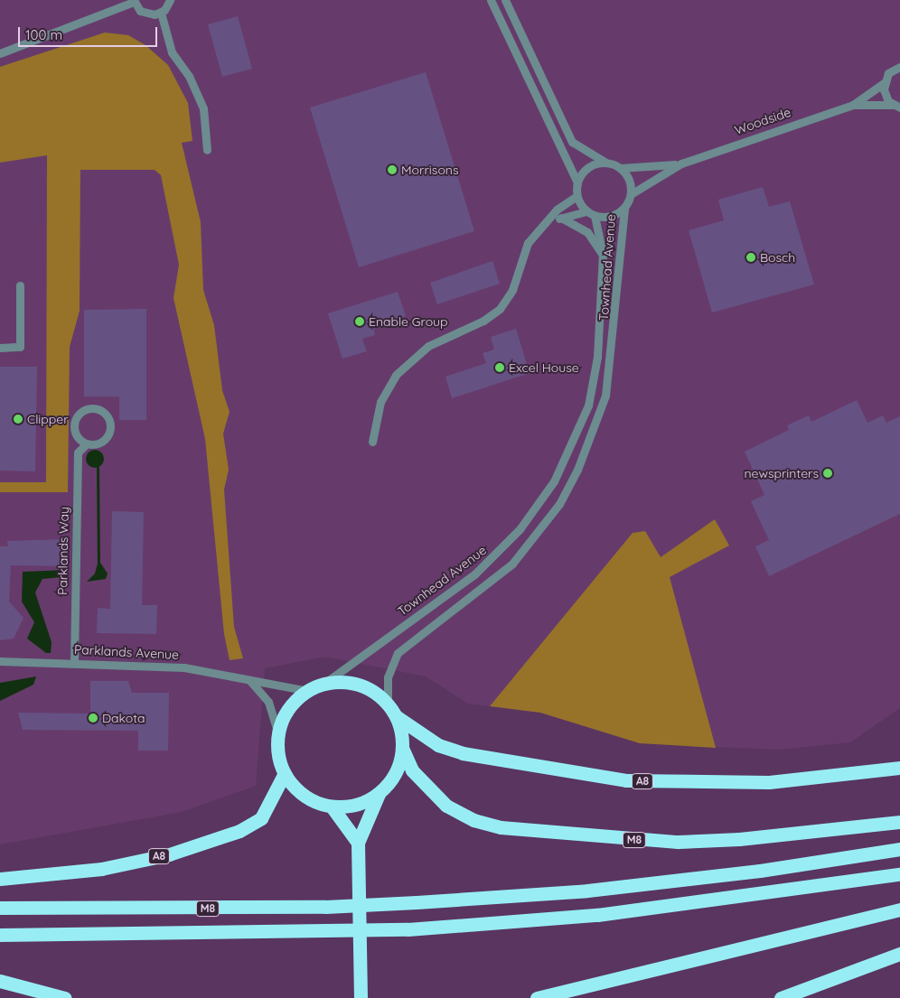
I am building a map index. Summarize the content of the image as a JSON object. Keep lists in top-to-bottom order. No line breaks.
{"streets":{"highway":["A8","M8"],"street":["Woodside","Townhead Avenue","Parklands Way","Parklands Avenue"]},"crossings":[["Woodside","Townhead Avenue"],["Townhead Avenue","Parklands Avenue"],["Townhead Avenue","A8"],["Townhead Avenue","M8"],["Parklands Way","Parklands Avenue"],["Parklands Avenue","A8"],["Parklands Avenue","M8"],["A8","M8"]],"places":["Morrisons","Bosch","Enable Group","Excel House","Clipper","newsprinters","Dakota"],"scale_bar":"100 m"}
